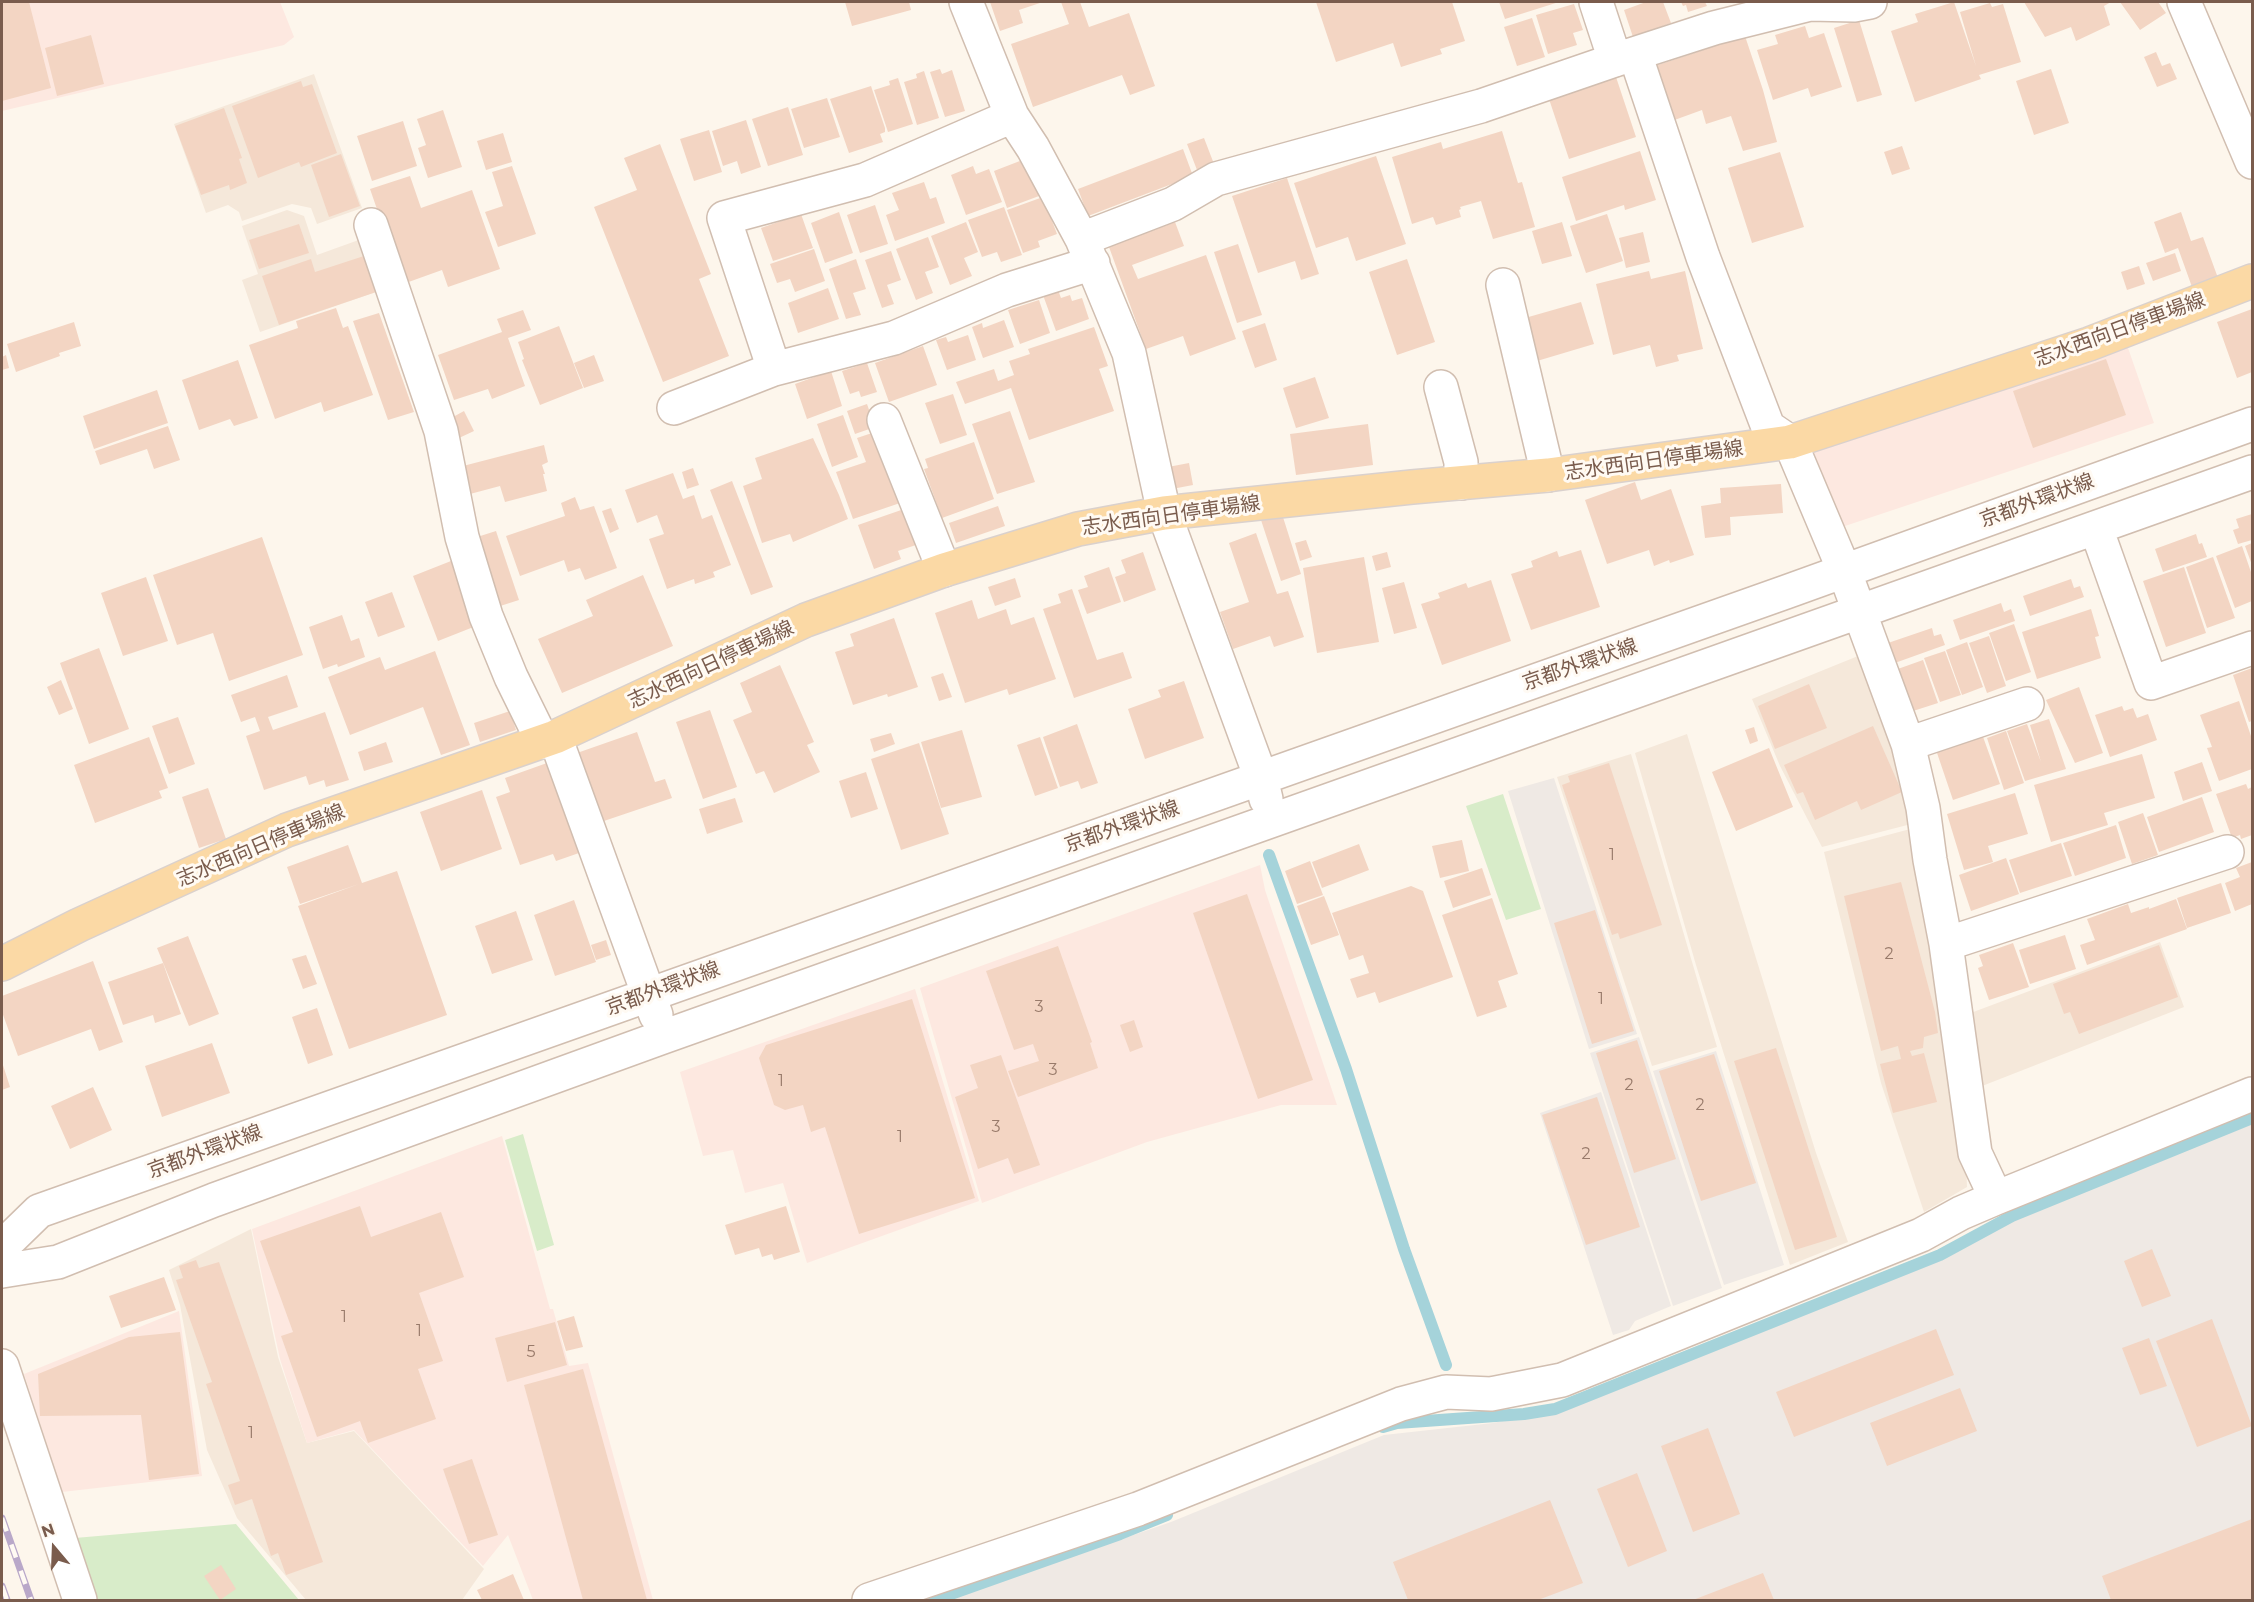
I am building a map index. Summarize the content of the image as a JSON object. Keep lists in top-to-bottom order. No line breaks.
{"streets":{"main road":["志水西向日停車場線"],"street":["京都外環状線"]},"house_numbers":["1","2","1","3","3","1","2","2","3","1","2","1","1","5","1"],"north":"top"}
